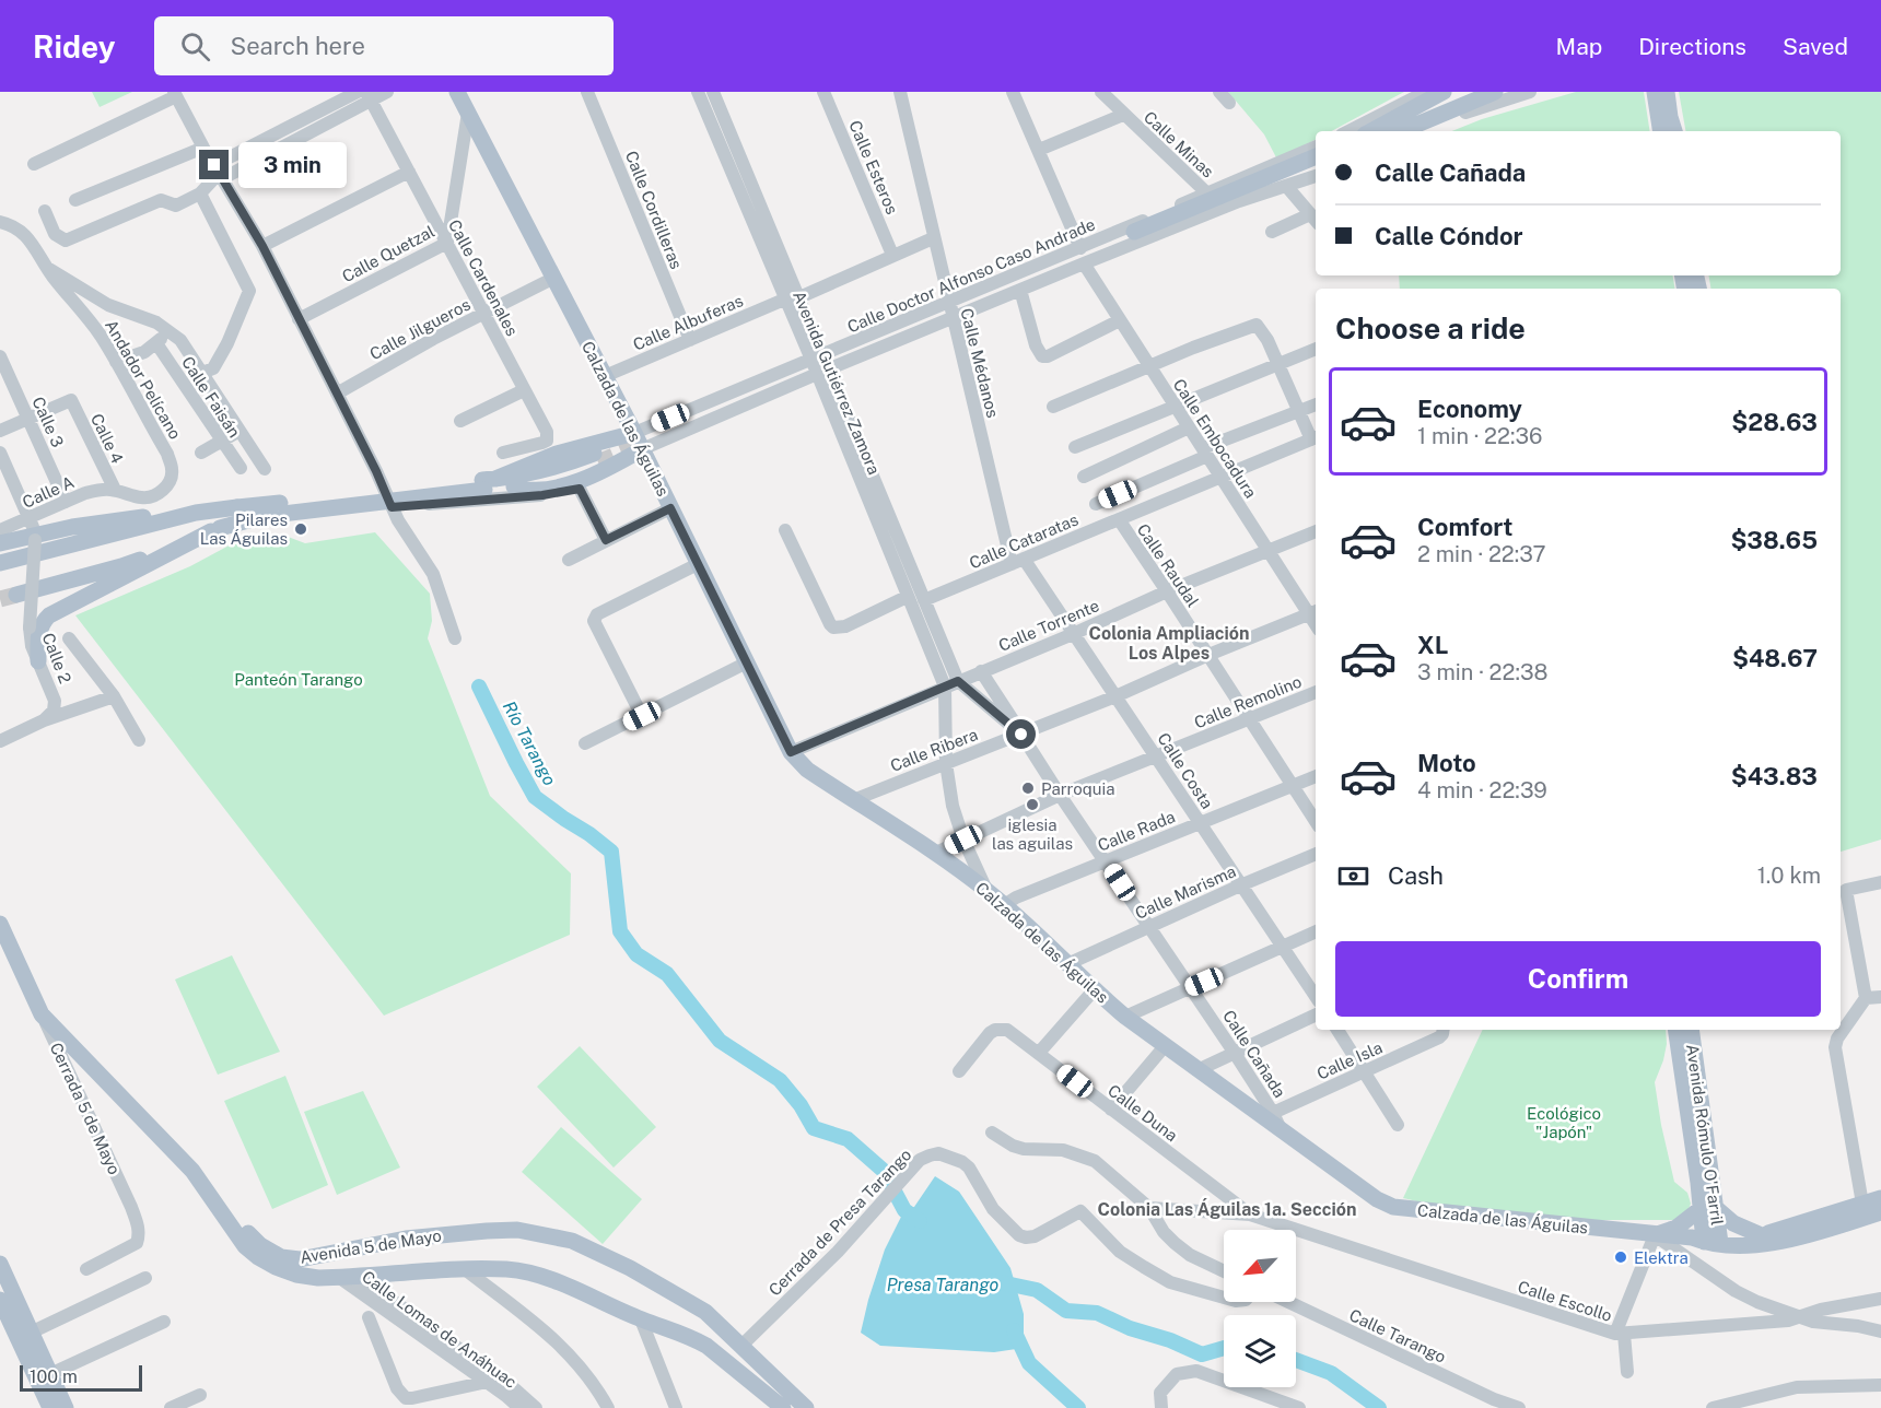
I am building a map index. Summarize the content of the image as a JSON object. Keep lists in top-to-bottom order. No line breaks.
{"streets":{"main road":["Calzada de las Águilas","Cerrada 5 de Mayo","Avenida Rómulo O'Farril","Avenida 5 de Mayo"],"street":["Calle Minas","Calle Esteros","Calle Cordilleras","Calle Quetzal","Calle Doctor Alfonso Caso Andrade","Calle Cardenales","Calle Albuferas","Calle Jilgueros","Calle Médanos","Andador Pelícano","Avenida Gutiérrez Zamora","Calle Faisán","Calle 3","Calle 4","Calle Embocadura","Calle A","Calle Cataratas","Calle Raudal","Calle Torrente","Calle 2","Calle Remolino","Calle Ribera","Calle Costa","Calle Rada","Calle Marisma","Calle Cañada","Calle Isla","Calle Duna","Cerrada de Presa Tarango","Calle Escollo","Calle Lomas de Anáhuac","Calle Tarango"]},"crossings":[["Calle Minas","Calle Doctor Alfonso Caso Andrade"],["Calle Cordilleras","Calle Albuferas"],["Calle Quetzal","Calle Cardenales"],["Calle Quetzal","Calzada de las Águilas"],["Calle Doctor Alfonso Caso Andrade","Calle Médanos"],["Calle Doctor Alfonso Caso Andrade","Avenida Gutiérrez Zamora"],["Calle Doctor Alfonso Caso Andrade","Calzada de las Águilas"],["Calle Doctor Alfonso Caso Andrade","Calle Embocadura"],["Calle Cardenales","Calle Jilgueros"],["Calle Albuferas","Avenida Gutiérrez Zamora"],["Calle Albuferas","Calzada de las Águilas"],["Calle Jilgueros","Calzada de las Águilas"],["Calle Médanos","Calle Cataratas"],["Calle Médanos","Calle Costa"],["Andador Pelícano","Calle A"],["Avenida Gutiérrez Zamora","Calle Cataratas"],["Avenida Gutiérrez Zamora","Calle Torrente"],["Avenida Gutiérrez Zamora","Calle Cañada"],["Calzada de las Águilas","Calle Torrente"],["Calzada de las Águilas","Calle Remolino"],["Calzada de las Águilas","Calle Ribera"],["Calzada de las Águilas","Calle Rada"],["Calzada de las Águilas","Calle Marisma"],["Calzada de las Águilas","Calle Cañada"],["Calzada de las Águilas","Avenida Rómulo O'Farril"],["Calle 3","Calle 4"],["Calle 3","Calle A"],["Calle 4","Calle A"],["Calle Embocadura","Calle Cataratas"],["Calle Embocadura","Calle Torrente"],["Calle Embocadura","Calle Ribera"],["Calle A","Calle 2"],["Calle Cataratas","Calle Raudal"],["Calle Cataratas","Calle Costa"],["Calle Raudal","Calle Torrente"],["Calle Raudal","Calle Remolino"],["Calle Raudal","Calle Ribera"],["Calle Raudal","Calle Rada"],["Calle Torrente","Calle Costa"],["Calle Torrente","Calle Cañada"],["Calle Remolino","Calle Costa"],["Calle Remolino","Calle Cañada"],["Calle Ribera","Calle Costa"],["Calle Ribera","Calle Cañada"],["Calle Costa","Calle Rada"],["Calle Costa","Calle Marisma"],["Calle Rada","Calle Cañada"],["Calle Marisma","Calle Cañada"],["Calle Cañada","Calle Isla"],["Cerrada 5 de Mayo","Avenida 5 de Mayo"],["Calle Duna","Calle Escollo"],["Cerrada de Presa Tarango","Avenida 5 de Mayo"],["Avenida 5 de Mayo","Calle Lomas de Anáhuac"]],"districts":["Colonia Ampliación Los Alpes","Colonia Las Águilas 1a. Sección"],"water":["Río Tarango","Presa Tarango"],"parks":["Panteón Tarango","Ecológico \"Japón\""],"places":["Pilares Las Águilas","Parroquia","iglesia las aguilas","Elektra"],"scale_bar":"100 m","north":"bottom left","page":{"header":"Ridey","search":"Search here","nav":["Map","Directions","Saved"],"banner":["Calle Cañada","Calle Cóndor"],"bubble":"3 min","heading":"Choose a ride","list":[{"name":"Economy","note":"1 min · 22:36","value":"$28.63"},{"name":"Comfort","note":"2 min · 22:37","value":"$38.65"},{"name":"XL","note":"3 min · 22:38","value":"$48.67"},{"name":"Moto","note":"4 min · 22:39","value":"$43.83"}],"pay":["Cash","1.0 km"],"buttons":"Confirm","scale":"100 m"}}
